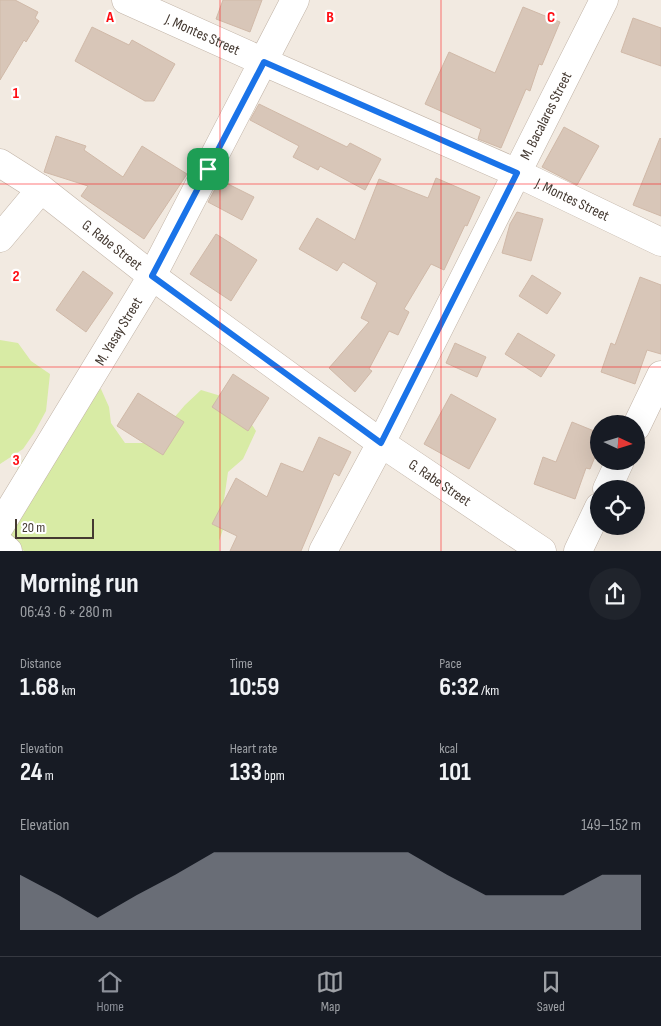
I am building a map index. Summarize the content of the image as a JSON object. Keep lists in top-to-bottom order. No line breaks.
{"streets":{"street":["J. Montes Street","M. Bacalares Street","G. Rabe Street","M. Yasay Street"]},"crossings":[["J. Montes Street","M. Bacalares Street"],["J. Montes Street","M. Yasay Street"],["M. Bacalares Street","G. Rabe Street"],["G. Rabe Street","M. Yasay Street"]],"scale_bar":"20 m","north":"right","page":{"scale":"20 m","heading":["Morning run","06:43 · 6 × 280 m"],"stats":[["Distance","1.68 km"],["Time","10:59"],["Pace","6:32 /km"],["Elevation","24 m"],["Heart rate","133 bpm"],["kcal","101"]],"chart":["Elevation","149–152 m"],"tabs":["Home","Map","Saved"]},"grid":{"columns":["A","B","C"],"rows":["1","2","3"]}}
